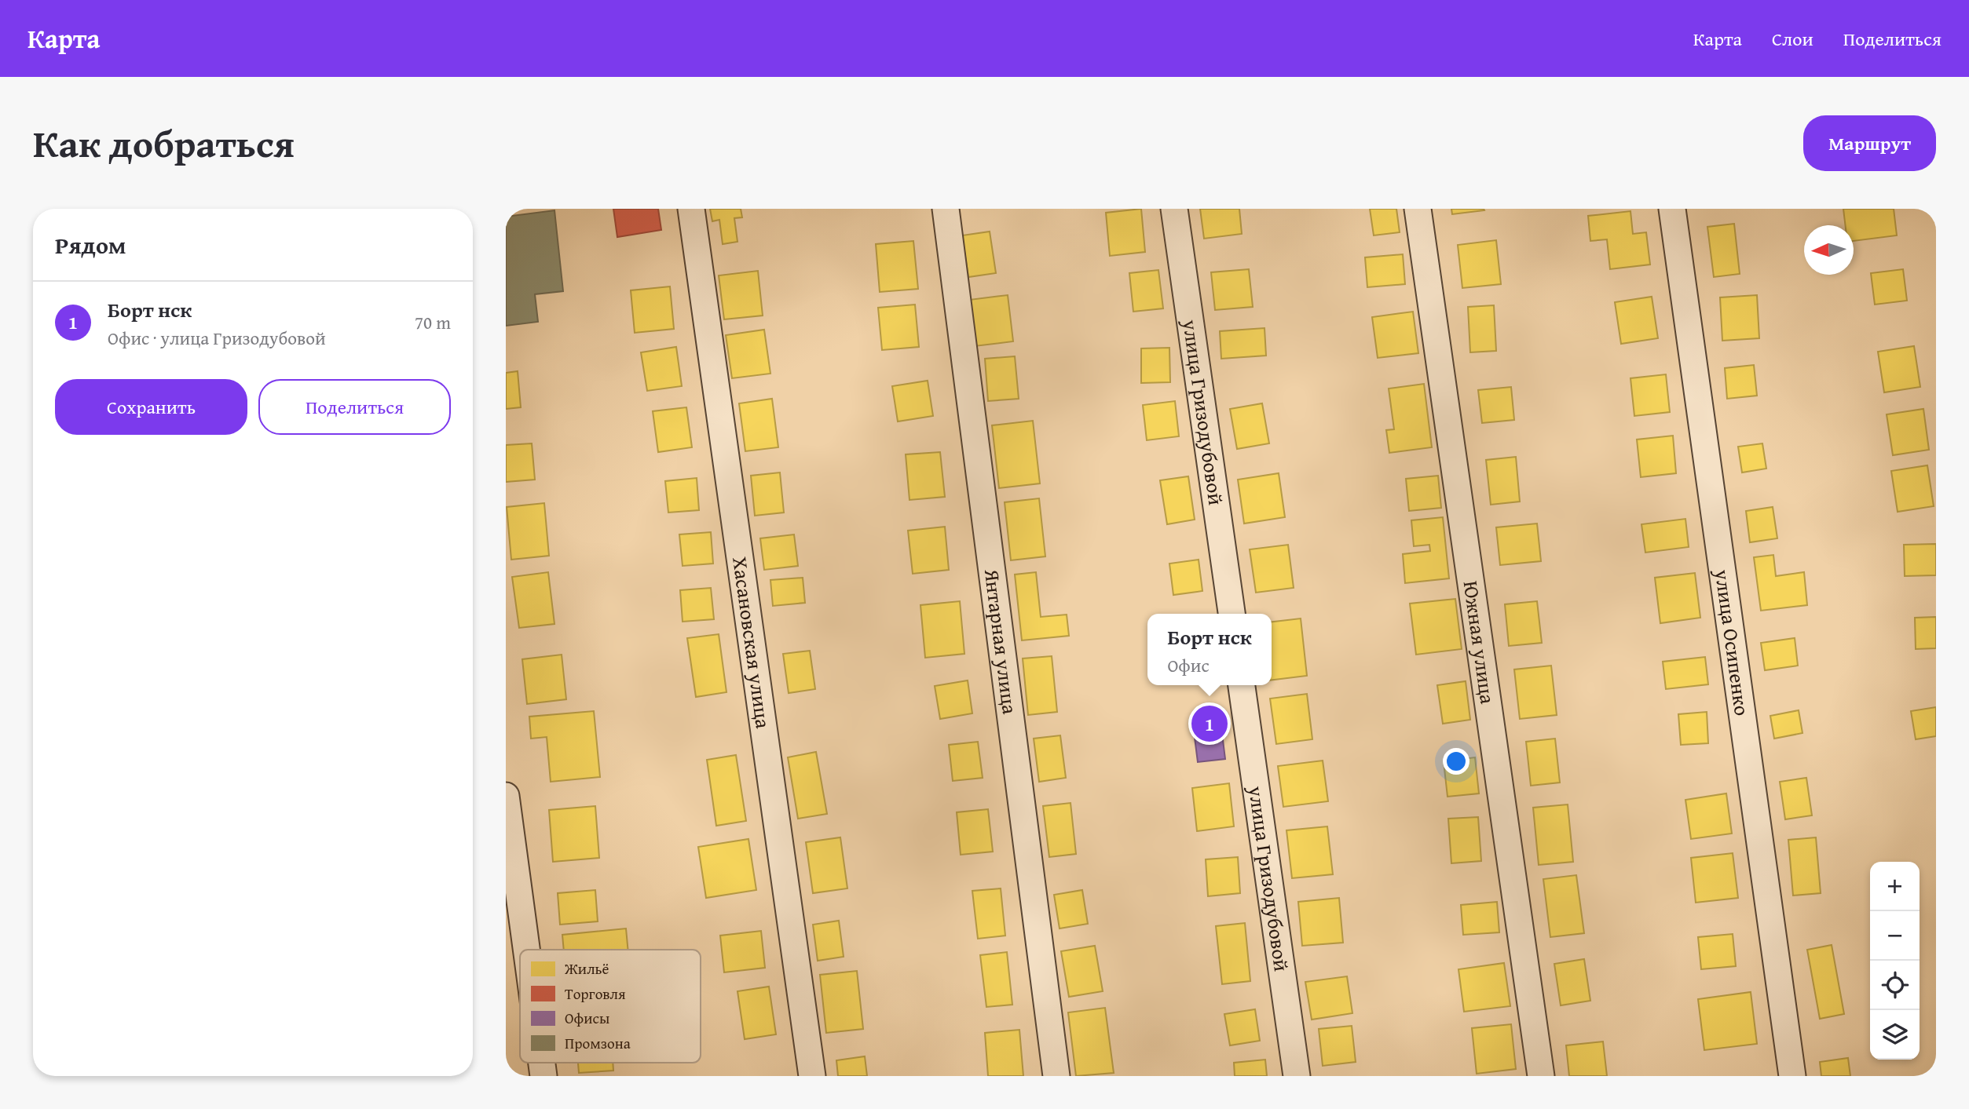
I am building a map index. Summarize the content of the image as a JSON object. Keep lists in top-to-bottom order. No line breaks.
{"streets":{"street":["улица Гризодубовой","Хасановская улица","Янтарная улица","Южная улица","улица Осипенко"]},"legend":["Жильё","Торговля","Офисы","Промзона"],"north":"left","page":{"header":"Карта","nav":["Карта","Слои","Поделиться"],"title":"Как добраться","buttons":["Маршрут",["Сохранить","Поделиться"]],"heading":"Рядом","list":[{"mark":"1","name":"Борт нск","note":"Офис · улица Гризодубовой","value":"70 m"}],"popup":["Борт нск","Офис"],"pins":"1","map_buttons":["+","−"]}}
